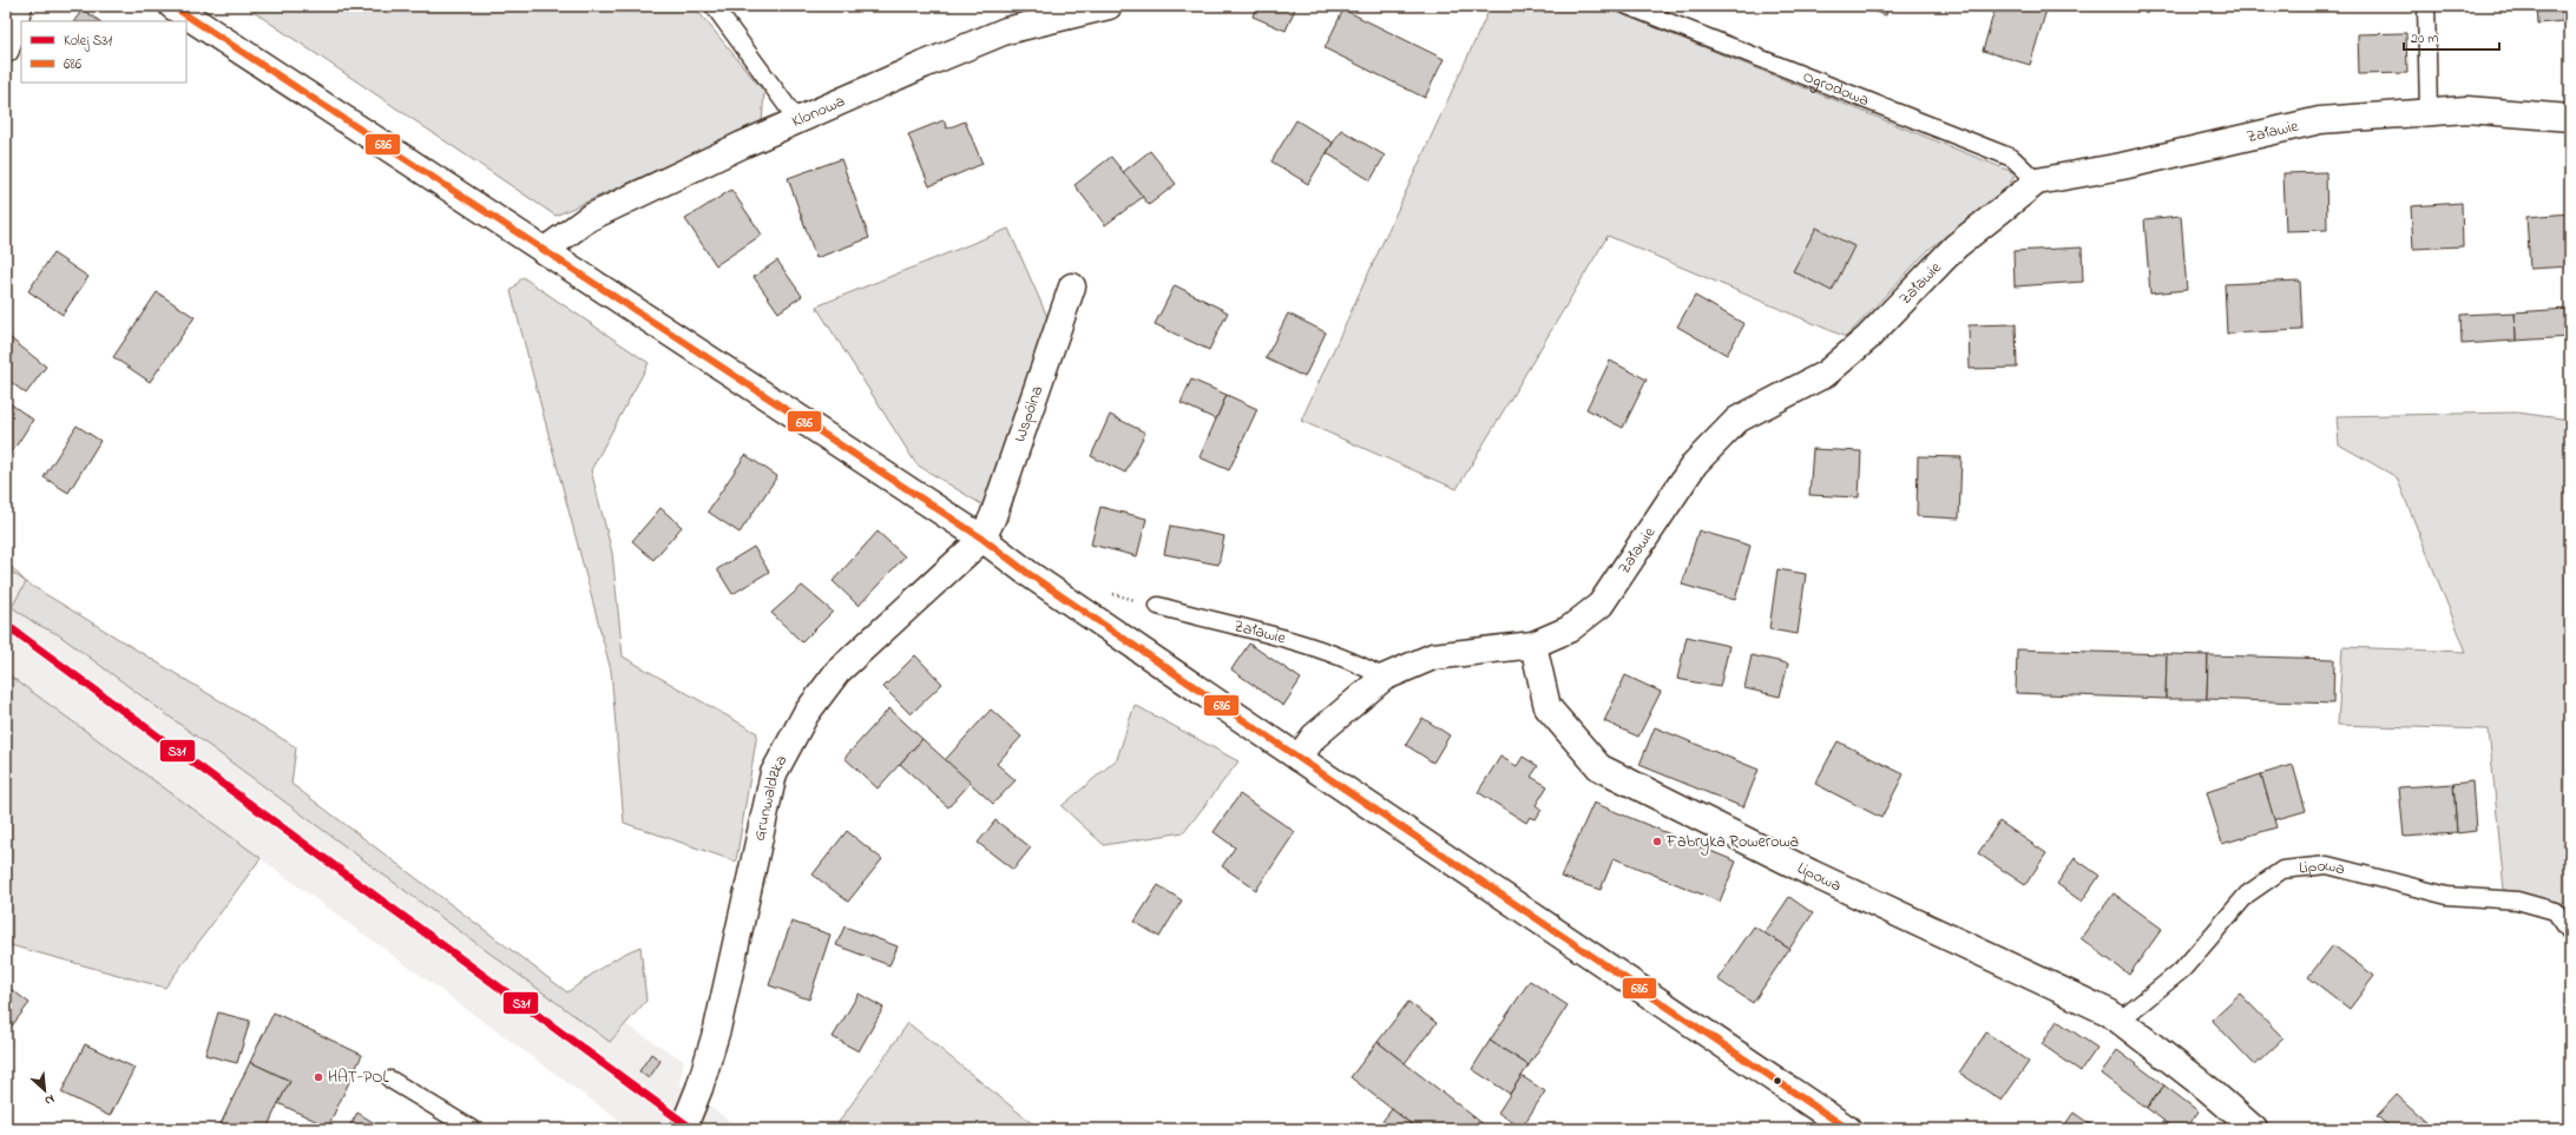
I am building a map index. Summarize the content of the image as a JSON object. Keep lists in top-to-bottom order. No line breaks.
{"streets":{"street":["Klonowa","Załawie","Wspólna","Grunwaldzka","Lipowa"],"lane":["Ogrodowa"]},"crossings":[["Ogrodowa","Załawie"],["Załawie","Lipowa"],["Wspólna","Grunwaldzka"]],"places":["Fabryka Rowerowa","HAT-POL"],"lines":["transit line 686","rail line S31"],"legend":["Kolej S31","686"],"scale_bar":"20 m","north":"bottom right"}
